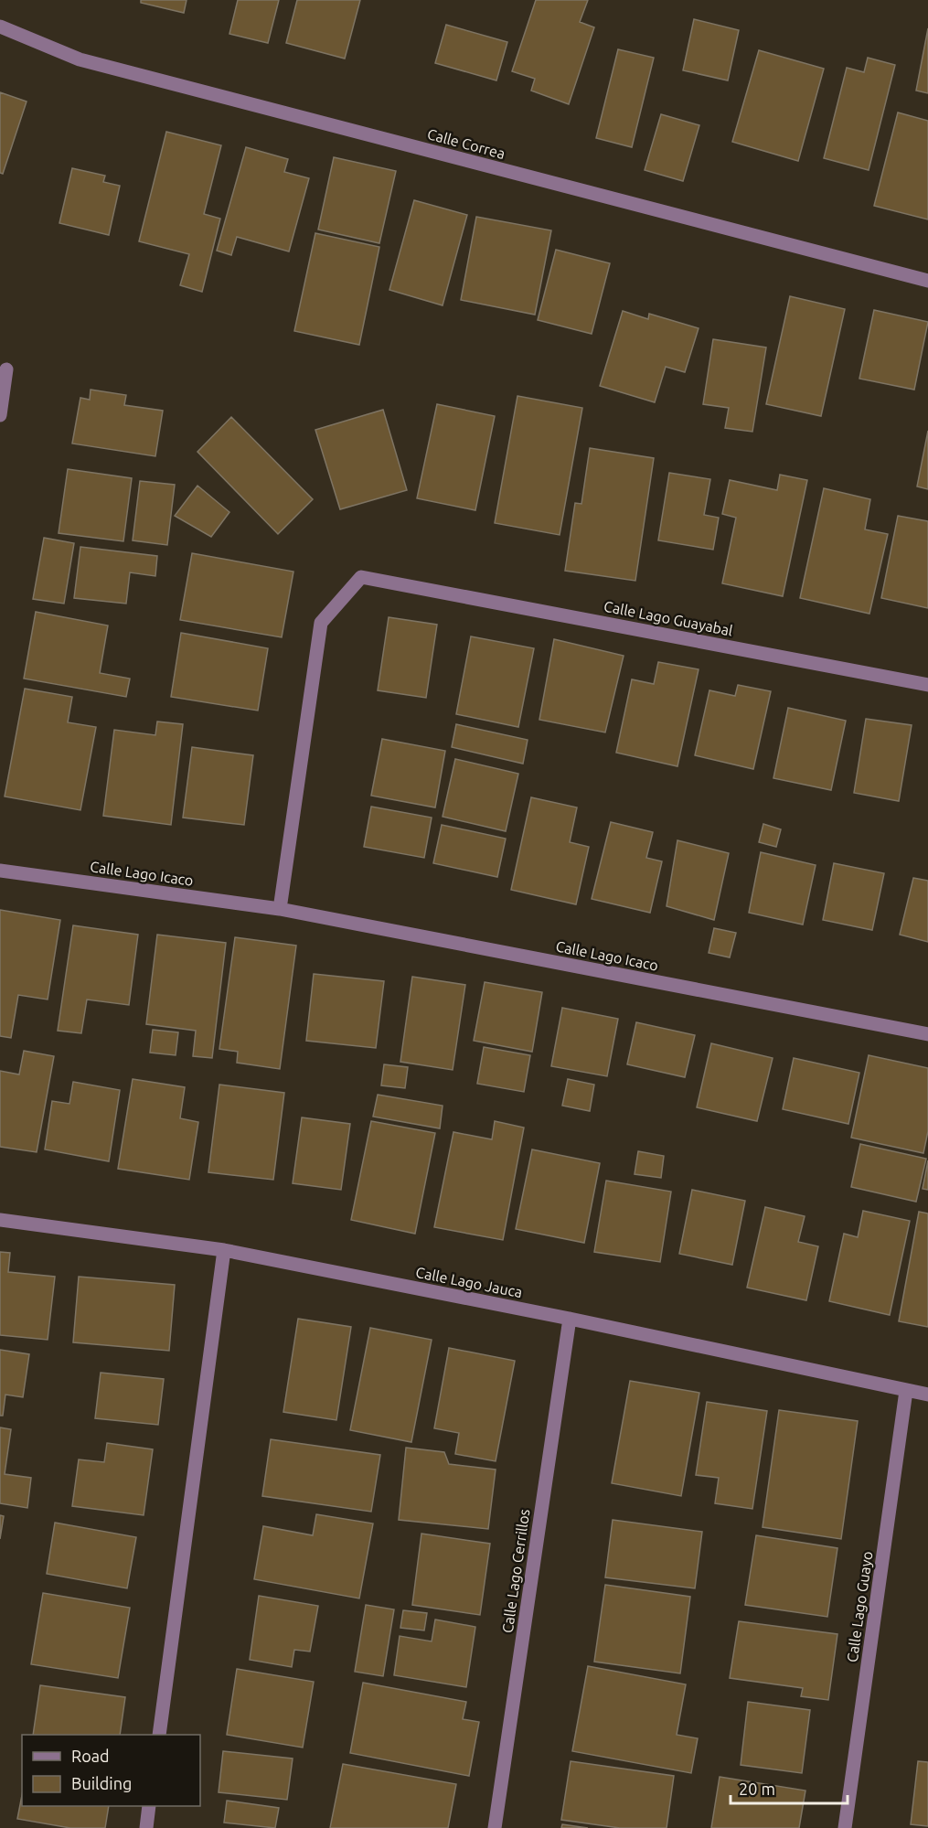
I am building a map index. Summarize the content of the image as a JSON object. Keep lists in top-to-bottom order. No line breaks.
{"streets":{"street":["Calle Correa","Calle Lago Guayabal","Calle Lago Icaco","Calle Lago Jauca","Calle Lago Cerrillos","Calle Lago Guayo"]},"crossings":[["Calle Lago Guayabal","Calle Lago Icaco"],["Calle Lago Jauca","Calle Lago Cerrillos"],["Calle Lago Jauca","Calle Lago Guayo"]],"legend":["Road","Building"],"scale_bar":"20 m"}
